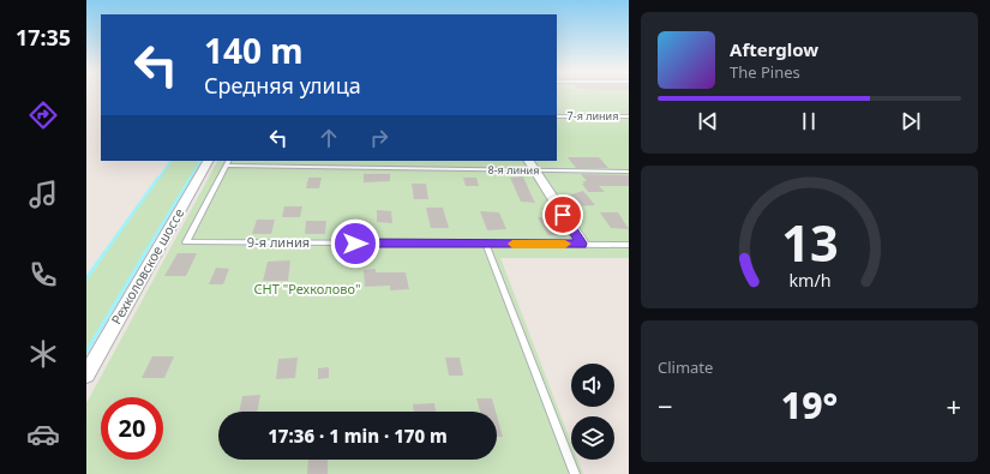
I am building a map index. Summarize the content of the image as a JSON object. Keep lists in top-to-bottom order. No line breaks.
{"streets":{"street":["Рехколовское шоссе"],"lane":["7-я линия","8-я линия","9-я линия"]},"crossings":[["8-я линия","9-я линия"]],"parks":["СНТ \"Рехколово\""],"page":{"tabs":"17:35","turn":["140 m","Средняя улица"],"song":["Afterglow","The Pines"],"tile":"Climate","heat":["−","19°","+"],"limit":"20","trip":"17:36 · 1 min · 170 m","gauge":["13","km/h"]}}
